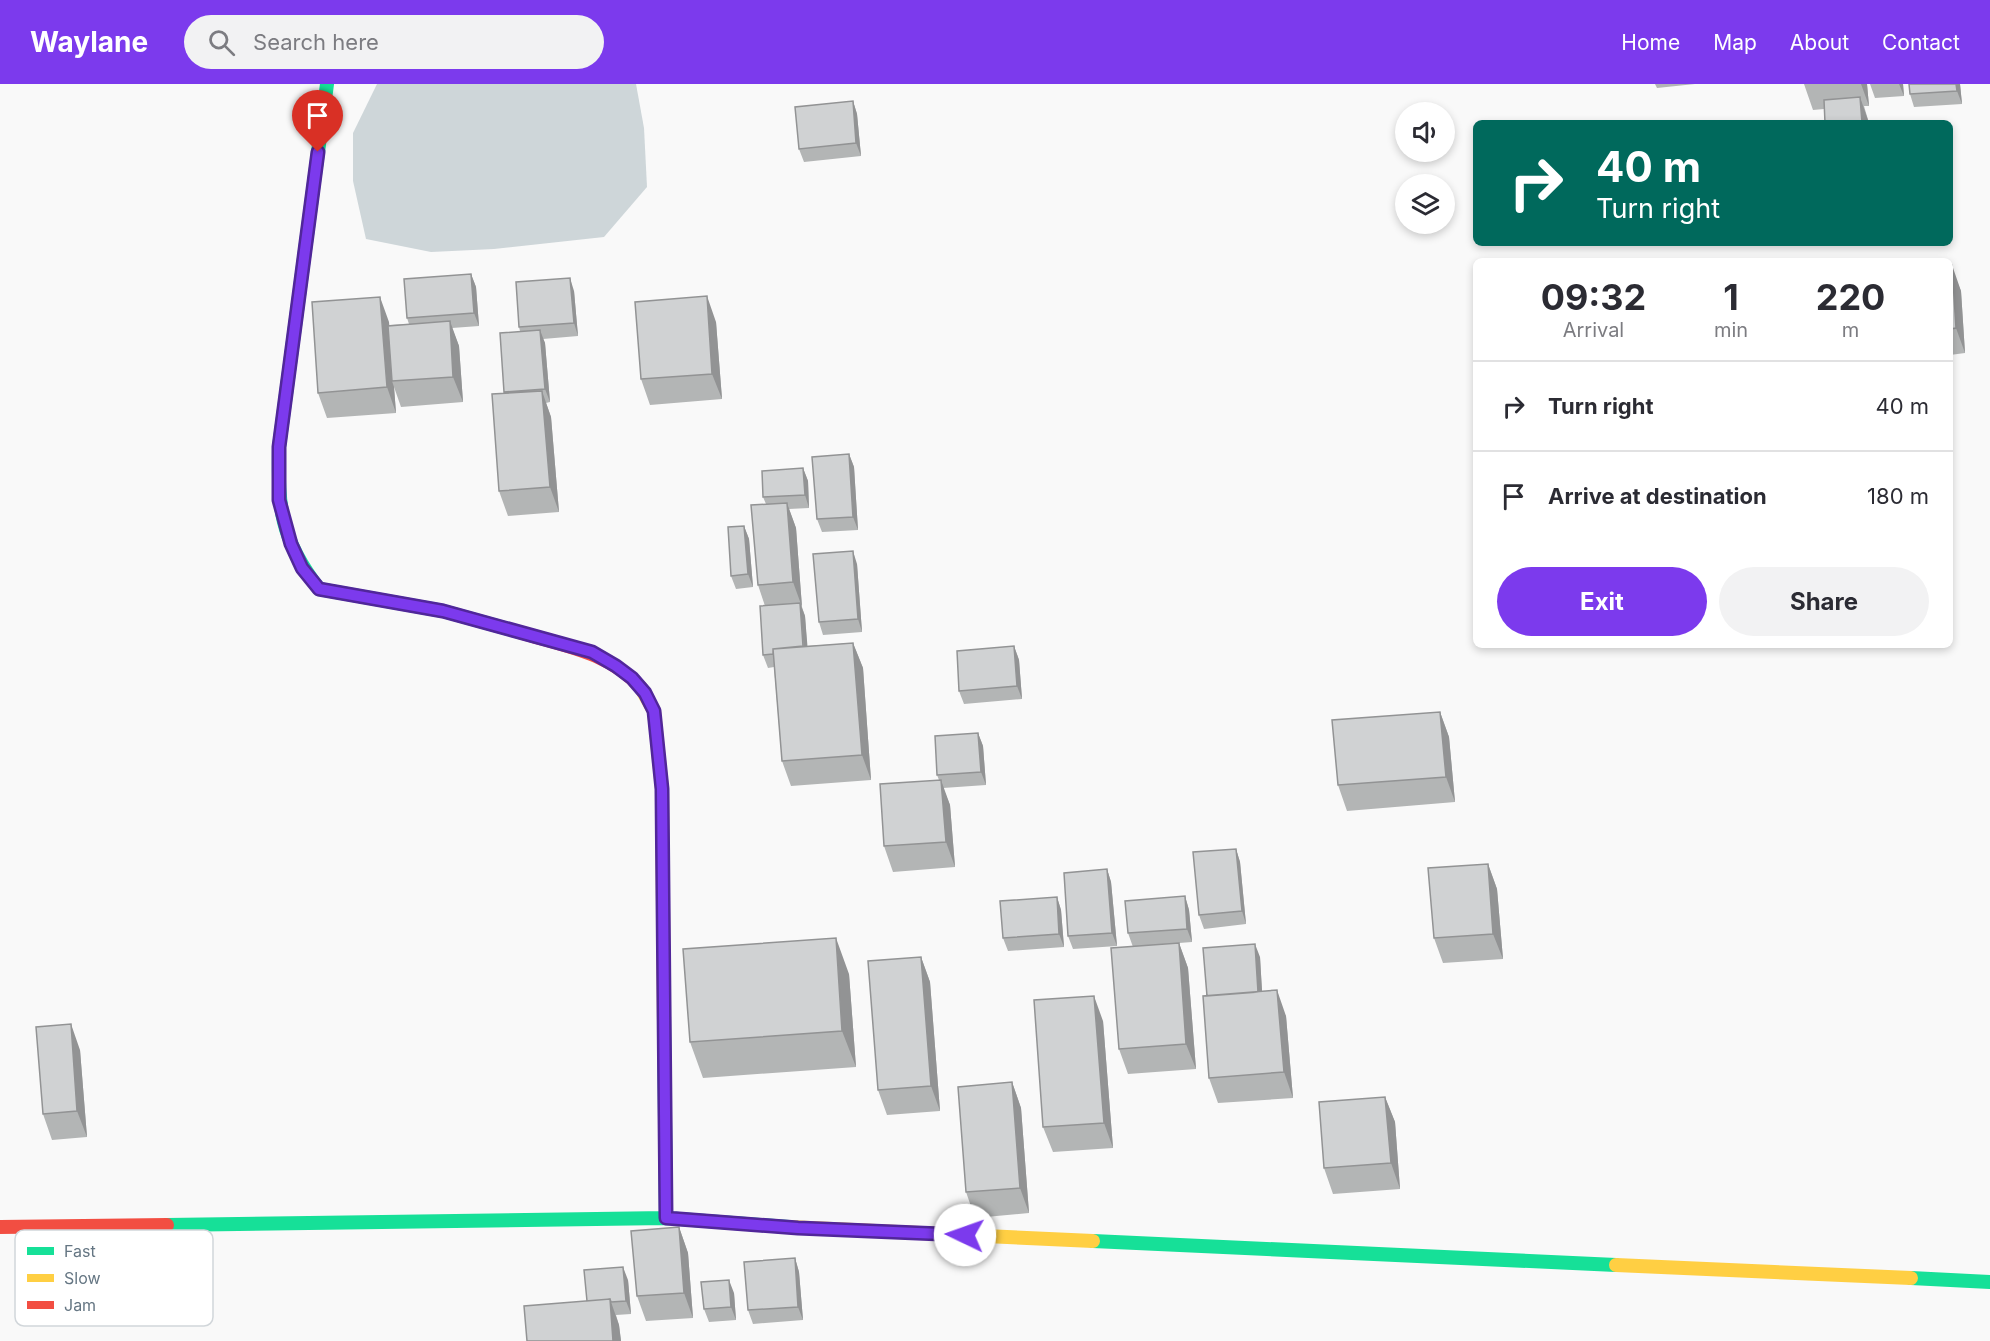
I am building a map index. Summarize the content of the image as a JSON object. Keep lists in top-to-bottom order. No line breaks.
{"legend":["Fast","Slow","Jam"],"page":{"header":"Waylane","search":"Search here","nav":["Home","Map","About","Contact"],"turn":["40 m","Turn right"],"eta":["09:32","Arrival","1","min","220","m"],"list":[{"name":"Turn right","value":"40 m"},{"name":"Arrive at destination","value":"180 m"}],"buttons":["Exit","Share"]}}
